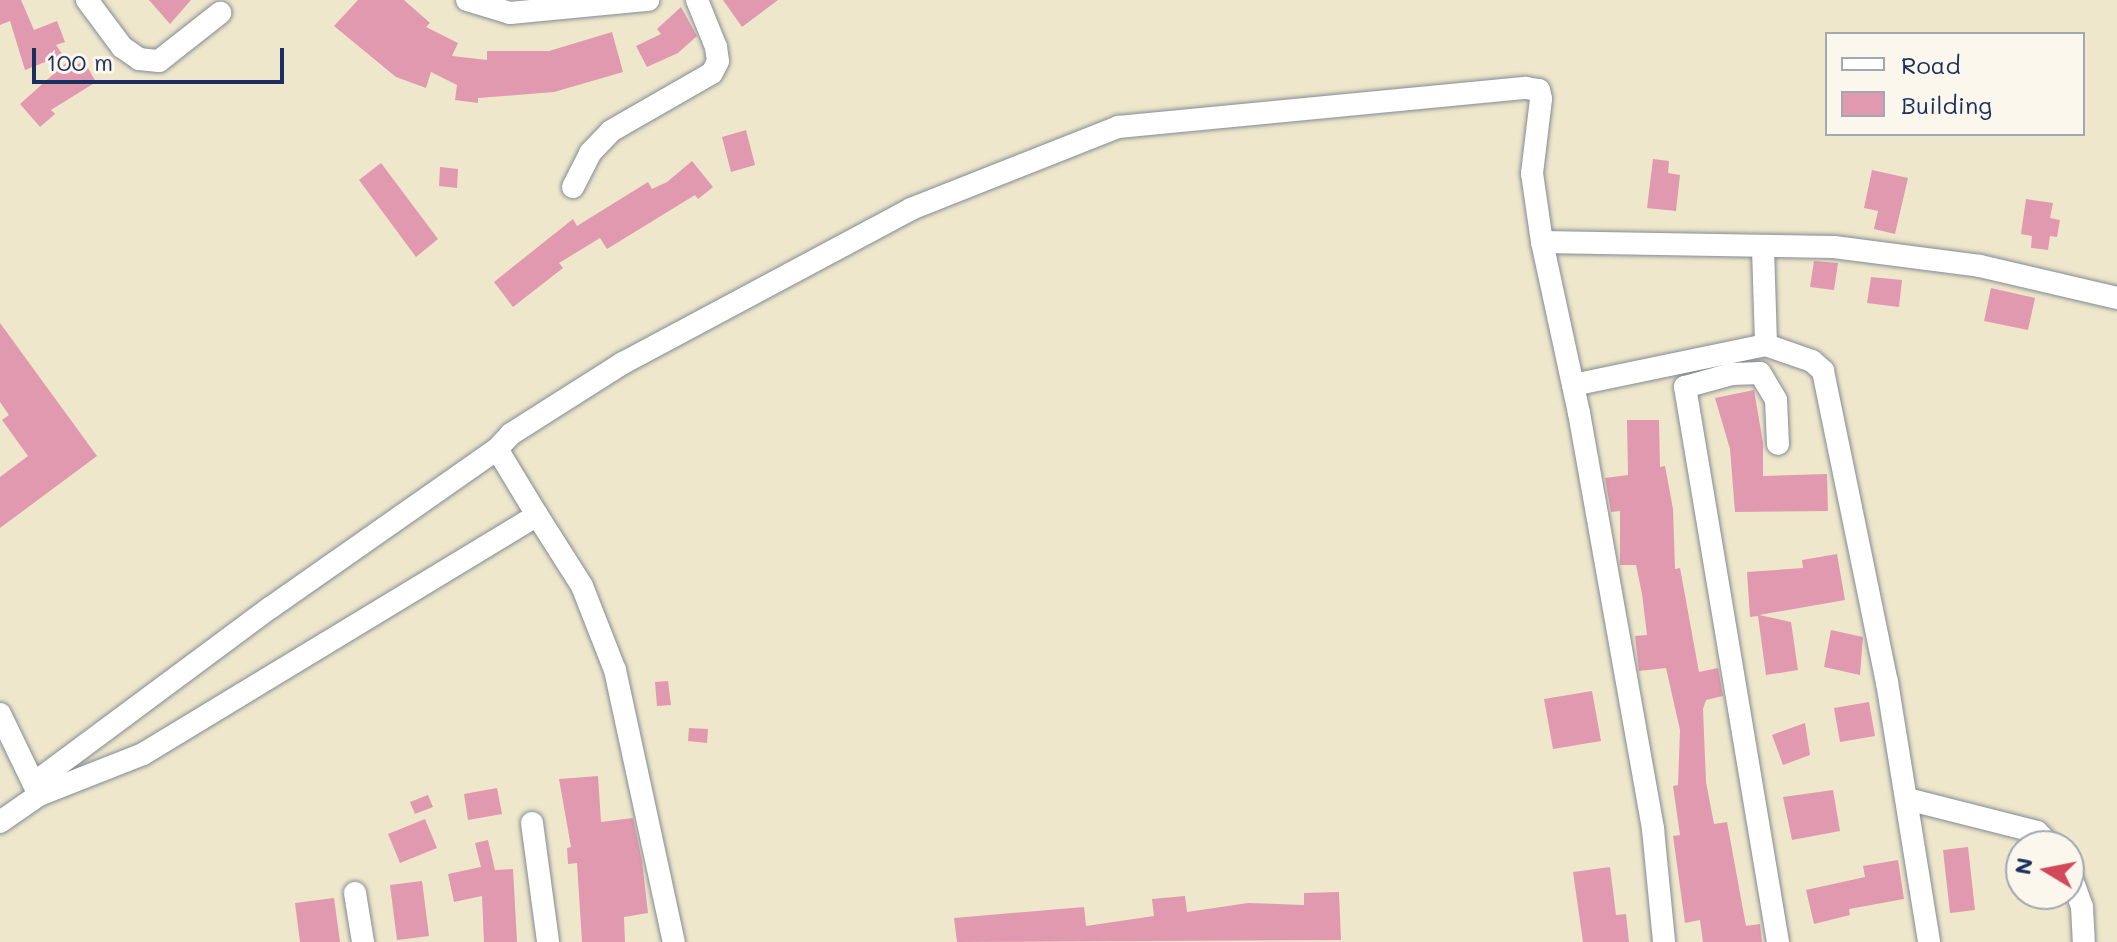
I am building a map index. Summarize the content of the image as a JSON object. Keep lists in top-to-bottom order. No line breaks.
{"legend":["Road","Building"],"scale_bar":"100 m","north":"left"}
